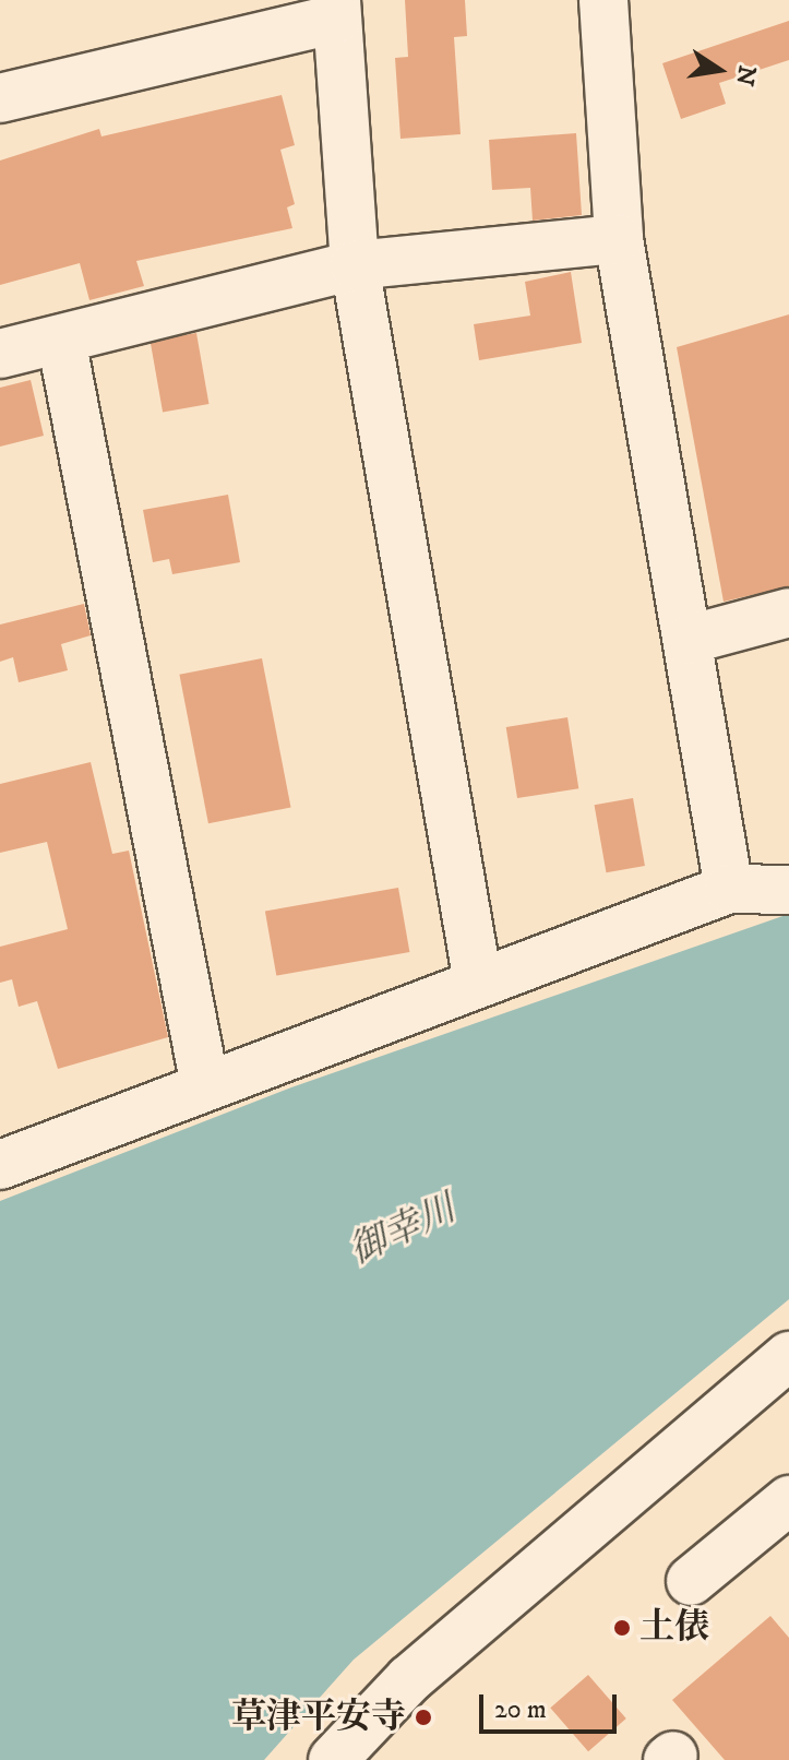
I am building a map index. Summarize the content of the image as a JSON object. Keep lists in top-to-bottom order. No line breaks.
{"water":["御幸川"],"places":["土俵","草津平安寺"],"scale_bar":"20 m","north":"right"}
